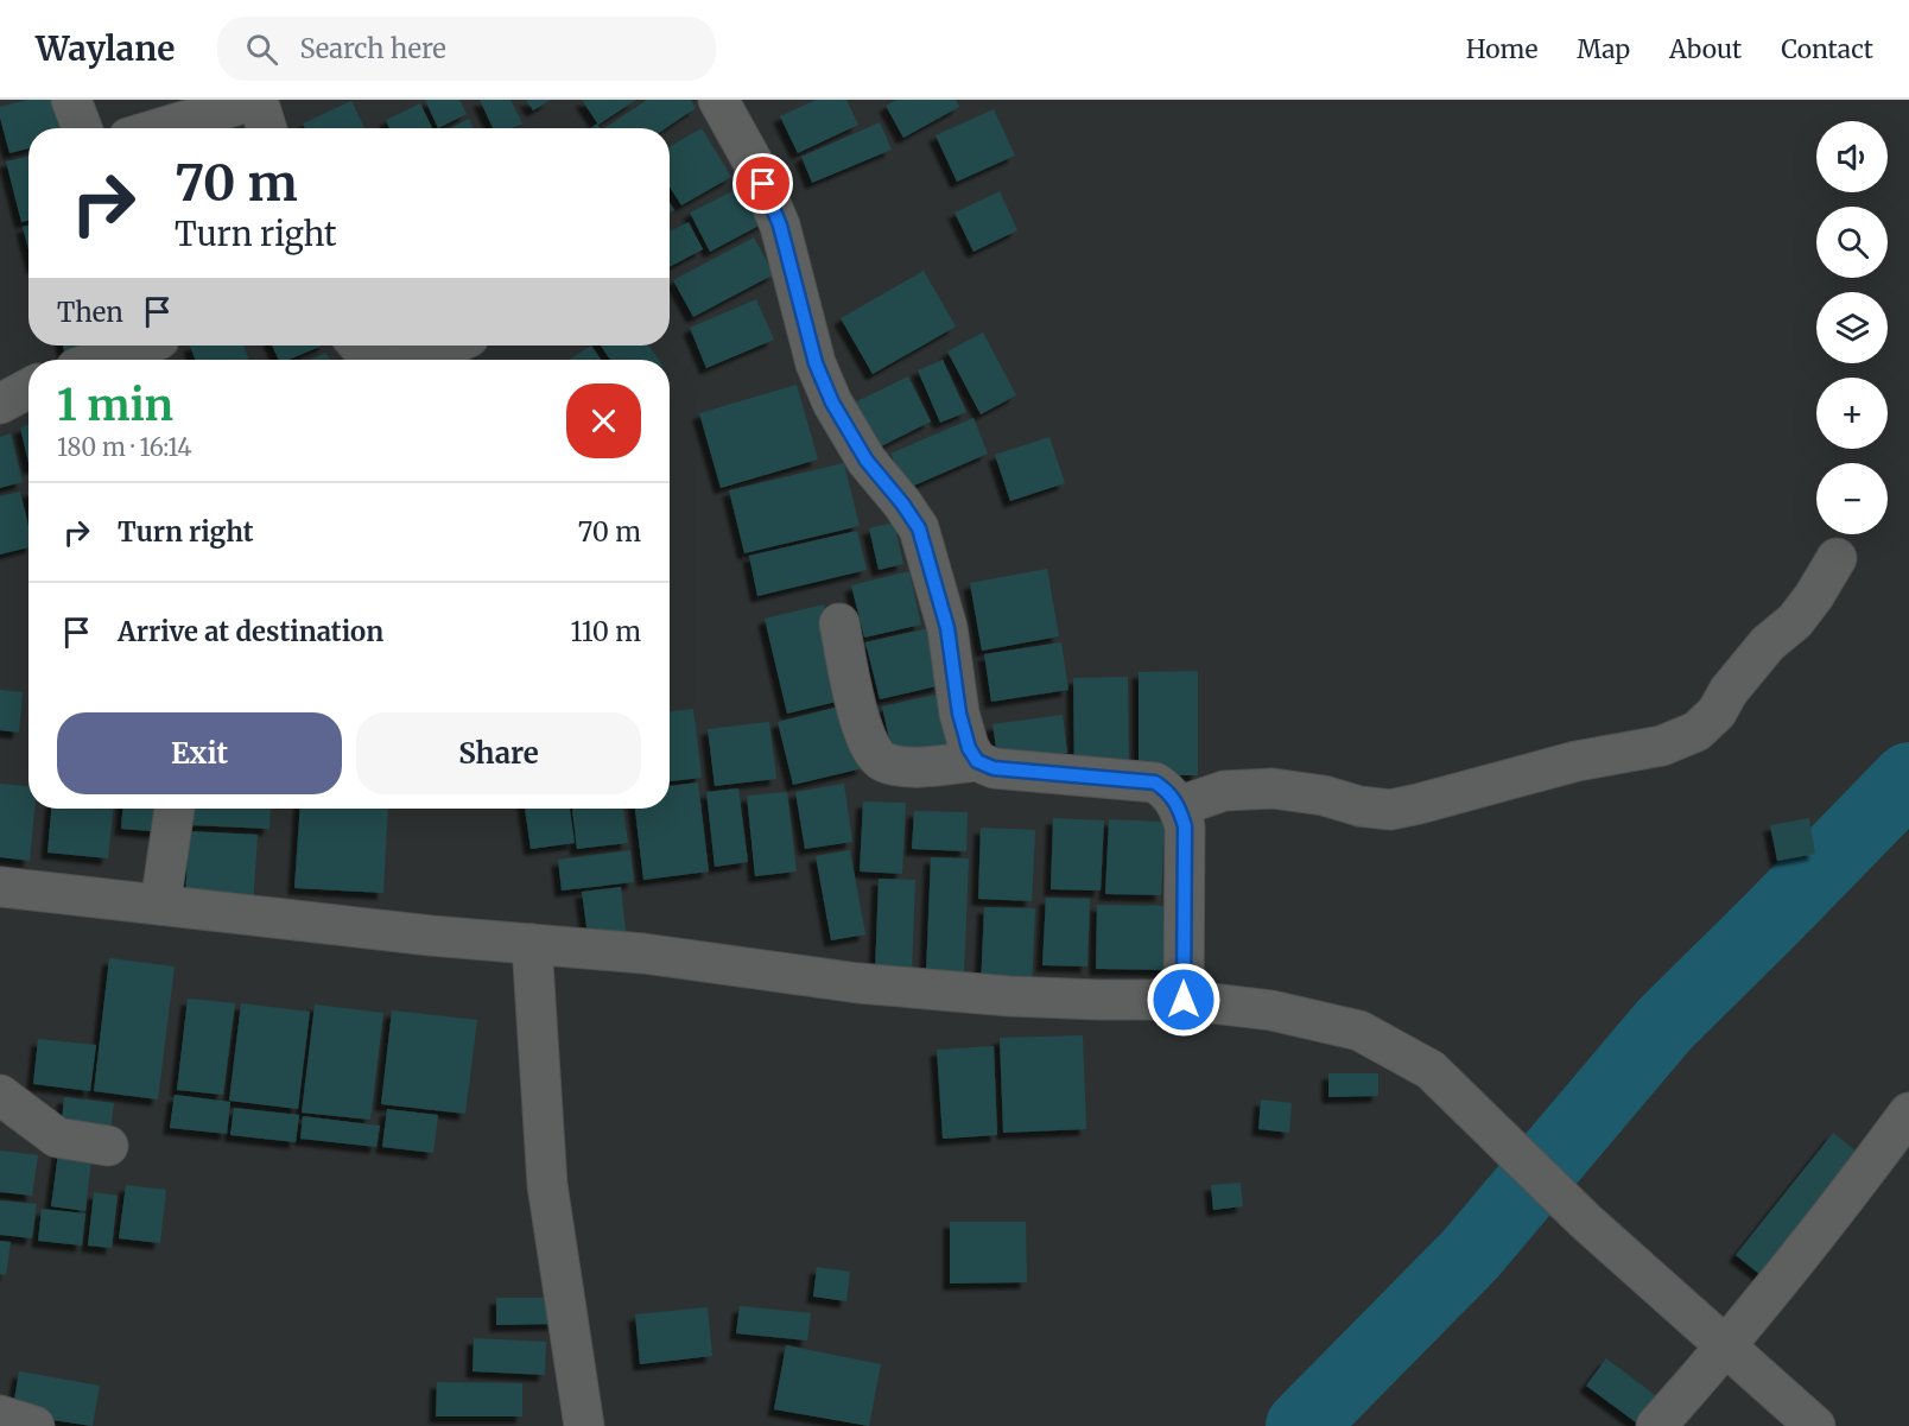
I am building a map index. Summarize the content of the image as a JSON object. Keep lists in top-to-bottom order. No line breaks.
{"page":{"header":"Waylane","search":"Search here","nav":["Home","Map","About","Contact"],"map_buttons":["+","−"],"turn":["70 m","Turn right"],"then":"Then","heading":["1 min","180 m · 16:14"],"list":[{"name":"Turn right","value":"70 m"},{"name":"Arrive at destination","value":"110 m"}],"buttons":["Exit","Share"]}}
